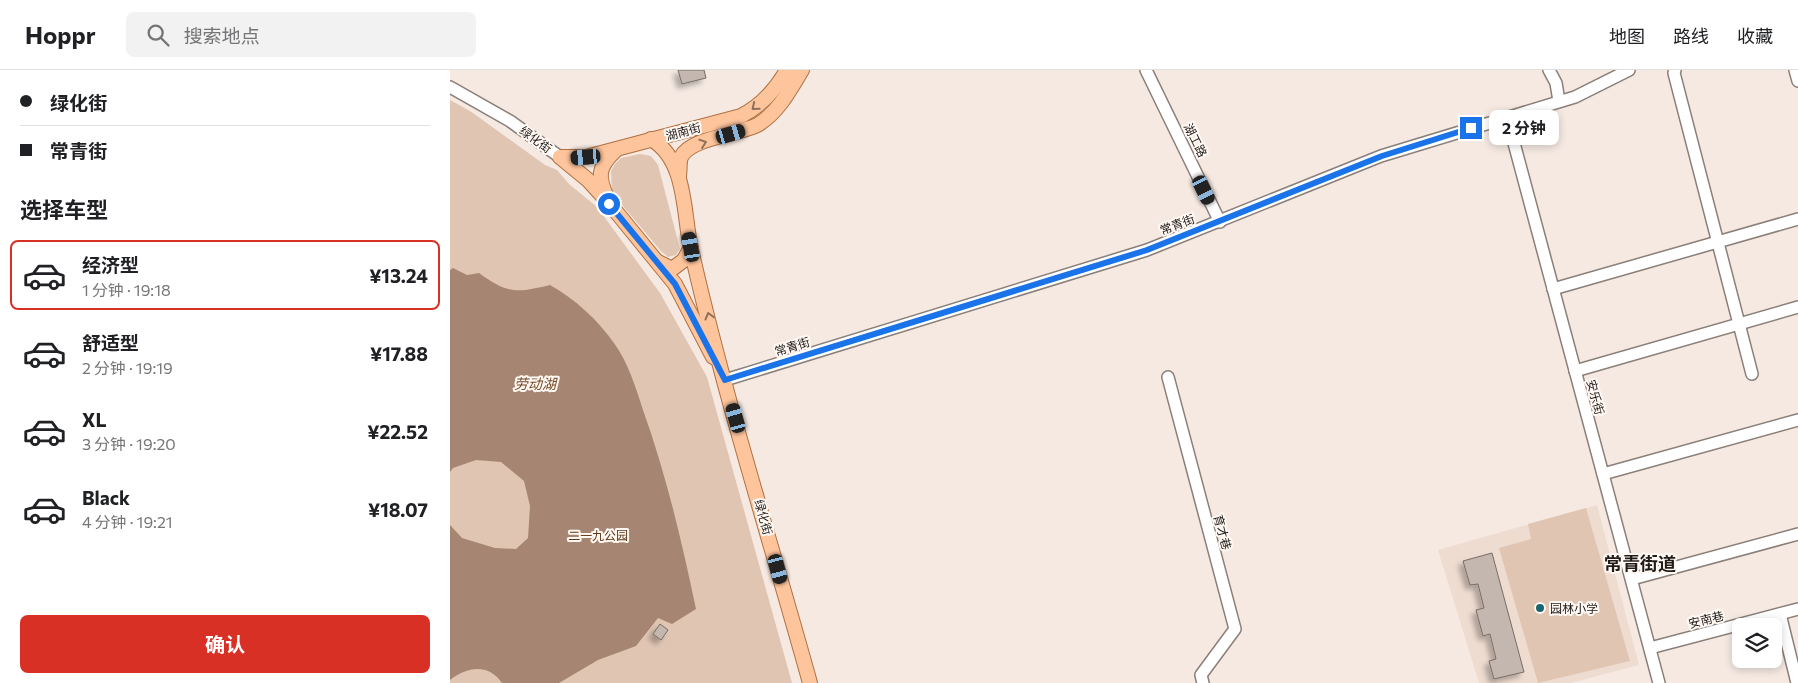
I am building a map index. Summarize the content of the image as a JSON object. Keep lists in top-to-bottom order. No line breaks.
{"streets":{"main road":["湖南街","绿化街"],"street":["湖工路","常青街","安乐街","育才巷","安南巷"]},"crossings":[["湖南街","绿化街"],["绿化街","常青街"],["湖工路","常青街"],["常青街","安乐街"],["安乐街","安南巷"]],"districts":["常青街道"],"water":["劳动湖"],"parks":["二一九公园"],"places":["园林小学"],"page":{"header":"Hoppr","search":"搜索地点","nav":["地图","路线","收藏"],"banner":["绿化街","常青街"],"bubble":"2 分钟","heading":"选择车型","list":[{"name":"经济型","note":"1 分钟 · 19:18","value":"¥13.24"},{"name":"舒适型","note":"2 分钟 · 19:19","value":"¥17.88"},{"name":"XL","note":"3 分钟 · 19:20","value":"¥22.52"},{"name":"Black","note":"4 分钟 · 19:21","value":"¥18.07"}],"buttons":"确认"}}
